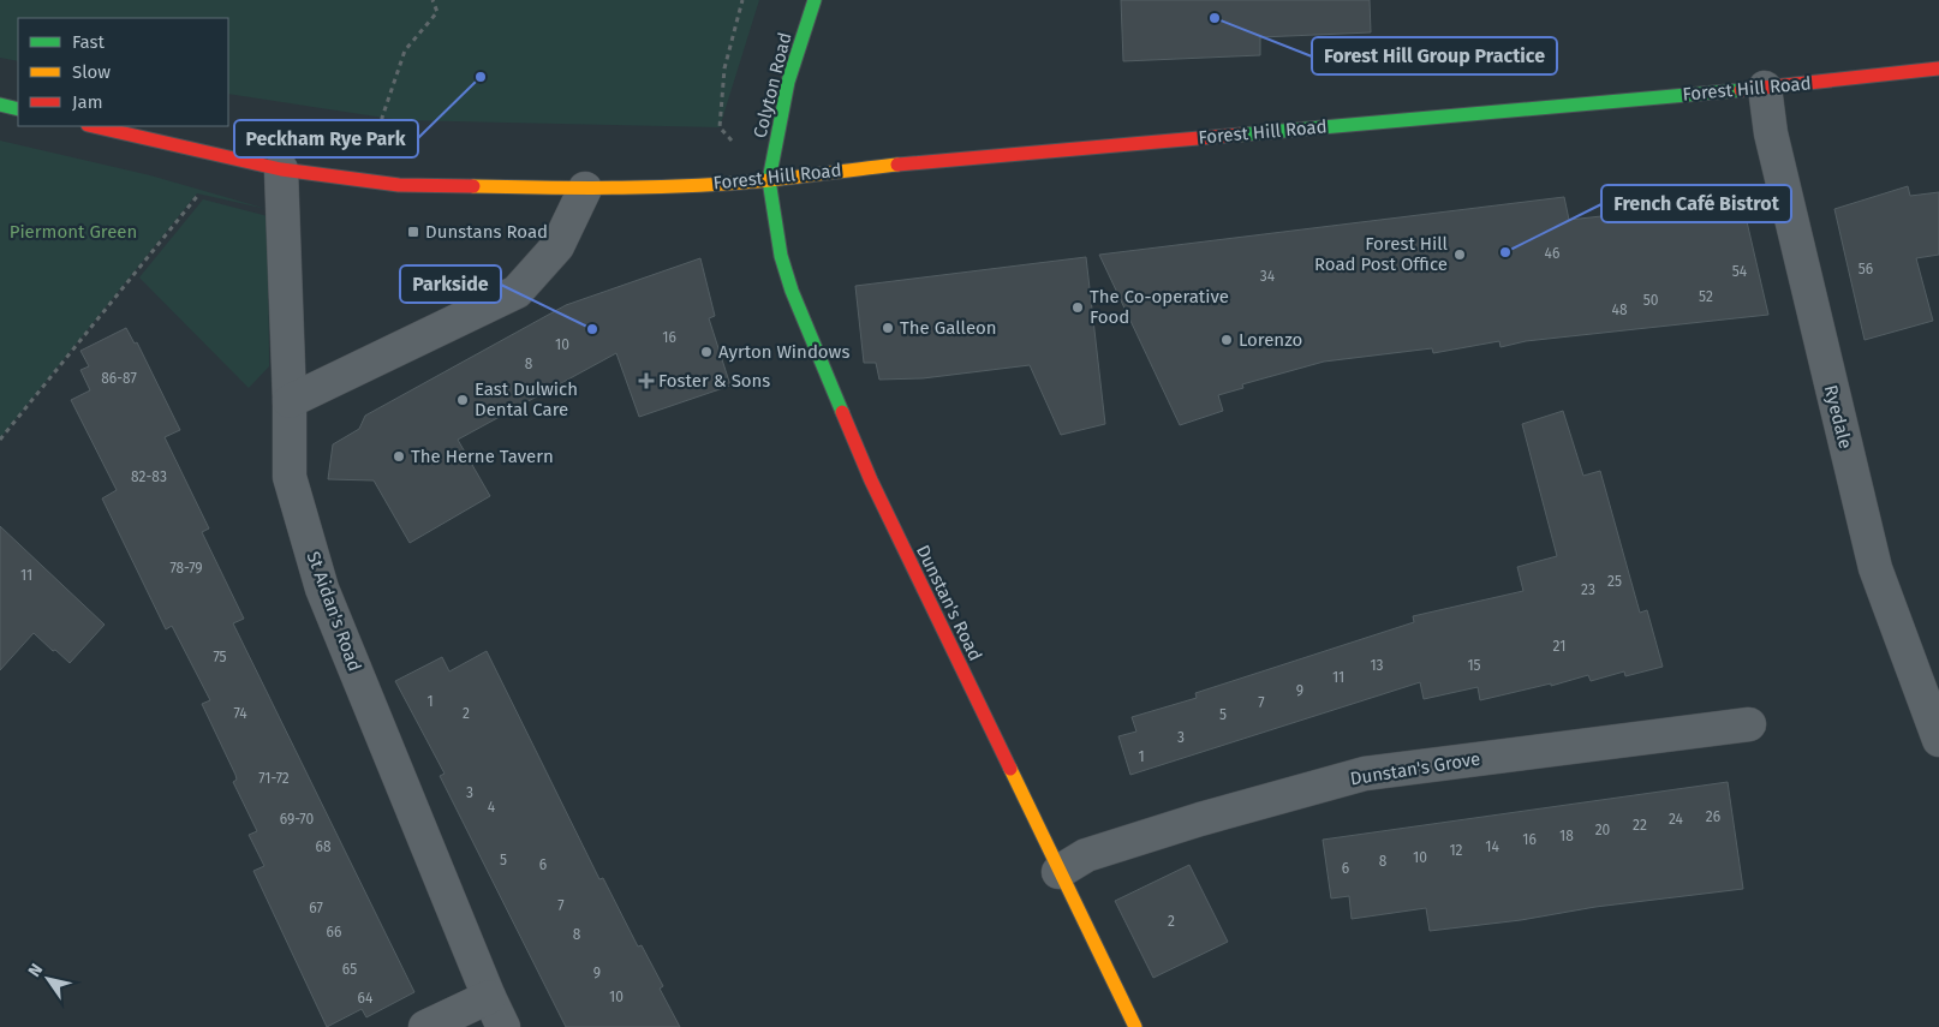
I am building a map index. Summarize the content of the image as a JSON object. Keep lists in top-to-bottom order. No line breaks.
{"streets":{"main road":["Colyton Road","Forest Hill Road","Dunstan's Road"],"street":["Ryedale","St Aidan's Road","Dunstan's Grove"]},"crossings":[["Colyton Road","Forest Hill Road"],["Colyton Road","Dunstan's Road"],["Forest Hill Road","Ryedale"],["Forest Hill Road","Dunstan's Road"],["Forest Hill Road","St Aidan's Road"],["Dunstan's Road","Dunstan's Grove"]],"parks":["Piermont Green"],"places":{"other":["Forest Hill Group Practice","Peckham Rye Park","French Café Bistrot","Forest Hill Road Post Office","The Co-operative Food","The Galleon","Parkside","Lorenzo","Ayrton Windows","East Dulwich Dental Care","The Herne Tavern"],"transit":["Dunstans Road"],"health":["Foster & Sons"]},"house_numbers":["46","56","54","34","52","50","48","16","10","8","86-87","82-83","78-79","11","25","23","21","75","13","15","11","9","1","7","74","2","5","3","1","71-72","3","4","26","69-70","24","22","20","18","16","68","14","12","10","5","8","6","6","7","67","2","66","8","65","9","10","64"],"legend":["Fast","Slow","Jam"],"north":"top left"}
